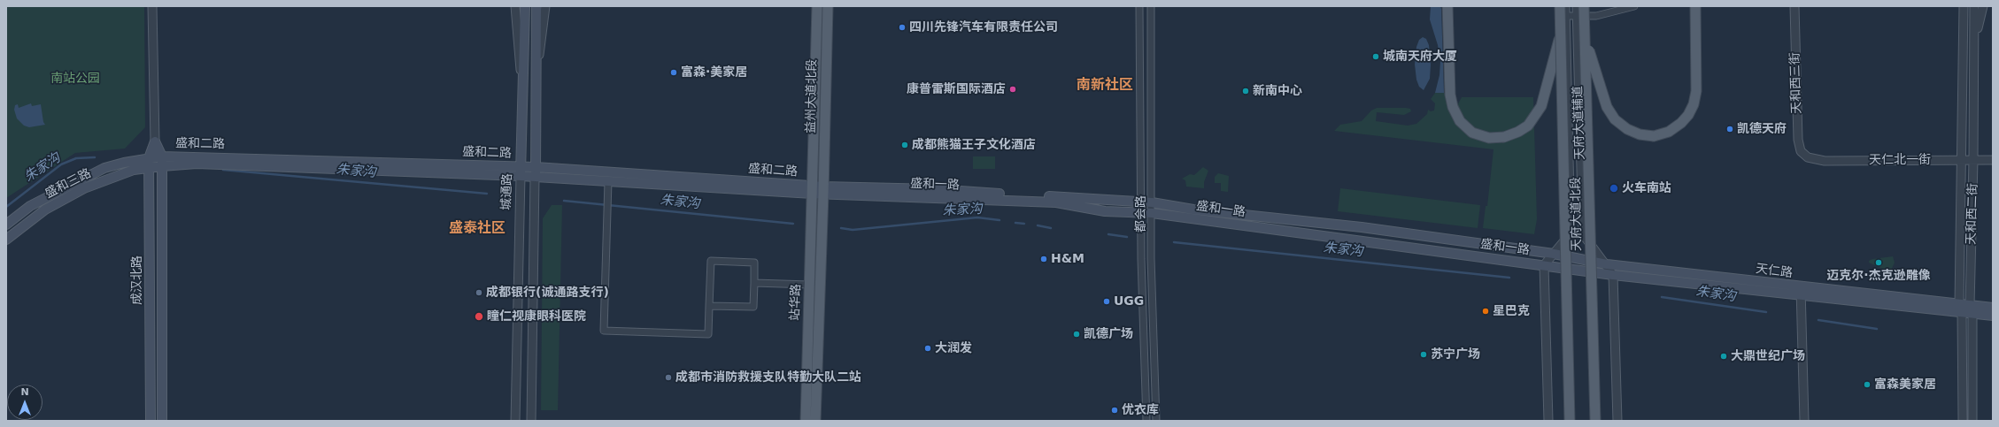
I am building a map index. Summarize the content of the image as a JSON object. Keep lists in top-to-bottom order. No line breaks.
{"streets":{"main road":["益州大道北段","盛和二路","盛和三路","盛和一路","城通路","天府大道北段","天仁路","成汉北路","站华路"],"street":["天和西三街","天府大道辅道","天仁北一街","都会路","天和西二街"]},"crossings":[["天和西三街","天仁北一街"],["益州大道北段","盛和二路"],["益州大道北段","盛和一路"],["益州大道北段","站华路"],["天府大道辅道","盛和一路"],["天府大道辅道","天仁路"],["盛和二路","盛和三路"],["盛和二路","城通路"],["盛和二路","成汉北路"],["盛和二路","站华路"],["天仁北一街","天和西二街"],["盛和三路","城通路"],["盛和三路","成汉北路"],["盛和一路","都会路"],["盛和一路","天仁路"],["盛和一路","站华路"],["天和西二街","天仁路"]],"districts":["南新社区","盛泰社区"],"water":["朱家沟"],"parks":["南站公园"],"places":["四川先锋汽车有限责任公司","城南天府大厦","富森·美家居","康普雷斯国际酒店","新南中心","凯德天府","成都熊猫王子文化酒店","火车南站","H&M","迈克尔·杰克逊雕像","成都银行(诚通路支行)","UGG","星巴克","瞳仁视康眼科医院","凯德广场","大润发","苏宁广场","大鼎世纪广场","成都市消防救援支队特勤大队二站","富森美家居","优衣库"],"north":"top"}
